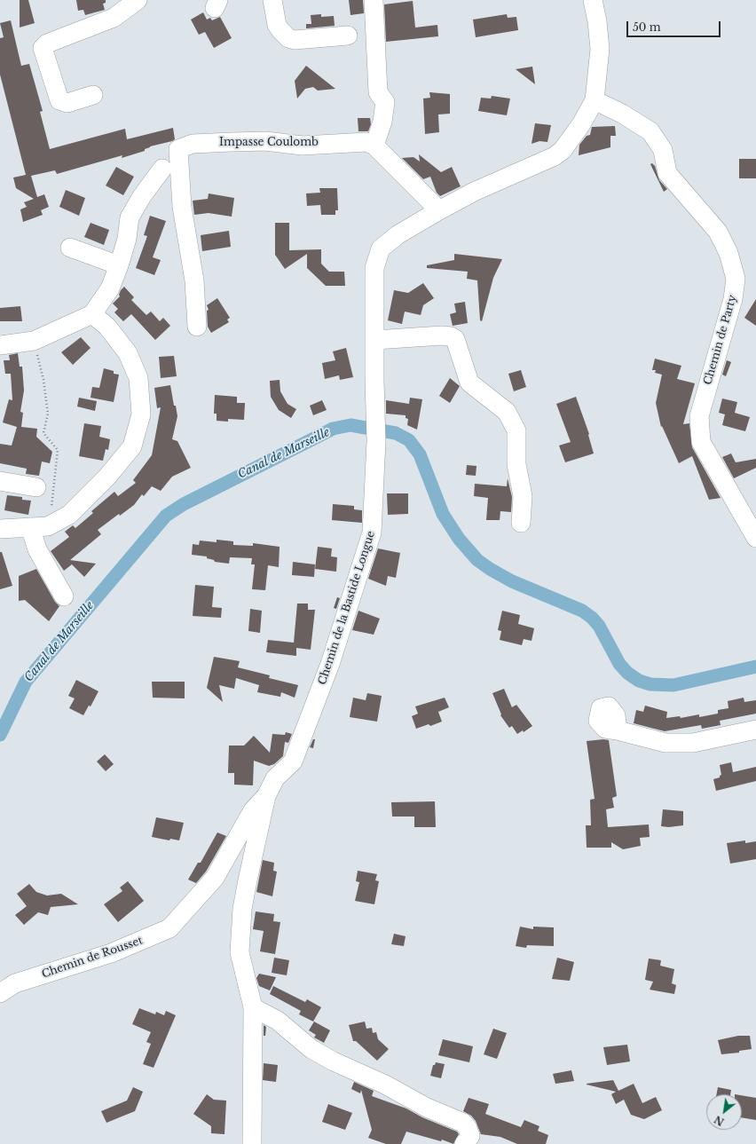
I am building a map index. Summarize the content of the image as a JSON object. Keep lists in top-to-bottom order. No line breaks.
{"streets":{"street":["Impasse Coulomb","Chemin de Party","Chemin de la Bastide Longue","Chemin de Rousset"]},"crossings":[["Chemin de Party","Chemin de la Bastide Longue"],["Chemin de la Bastide Longue","Chemin de Rousset"]],"water":["Canal de Marseille"],"scale_bar":"50 m","north":"bottom left"}
